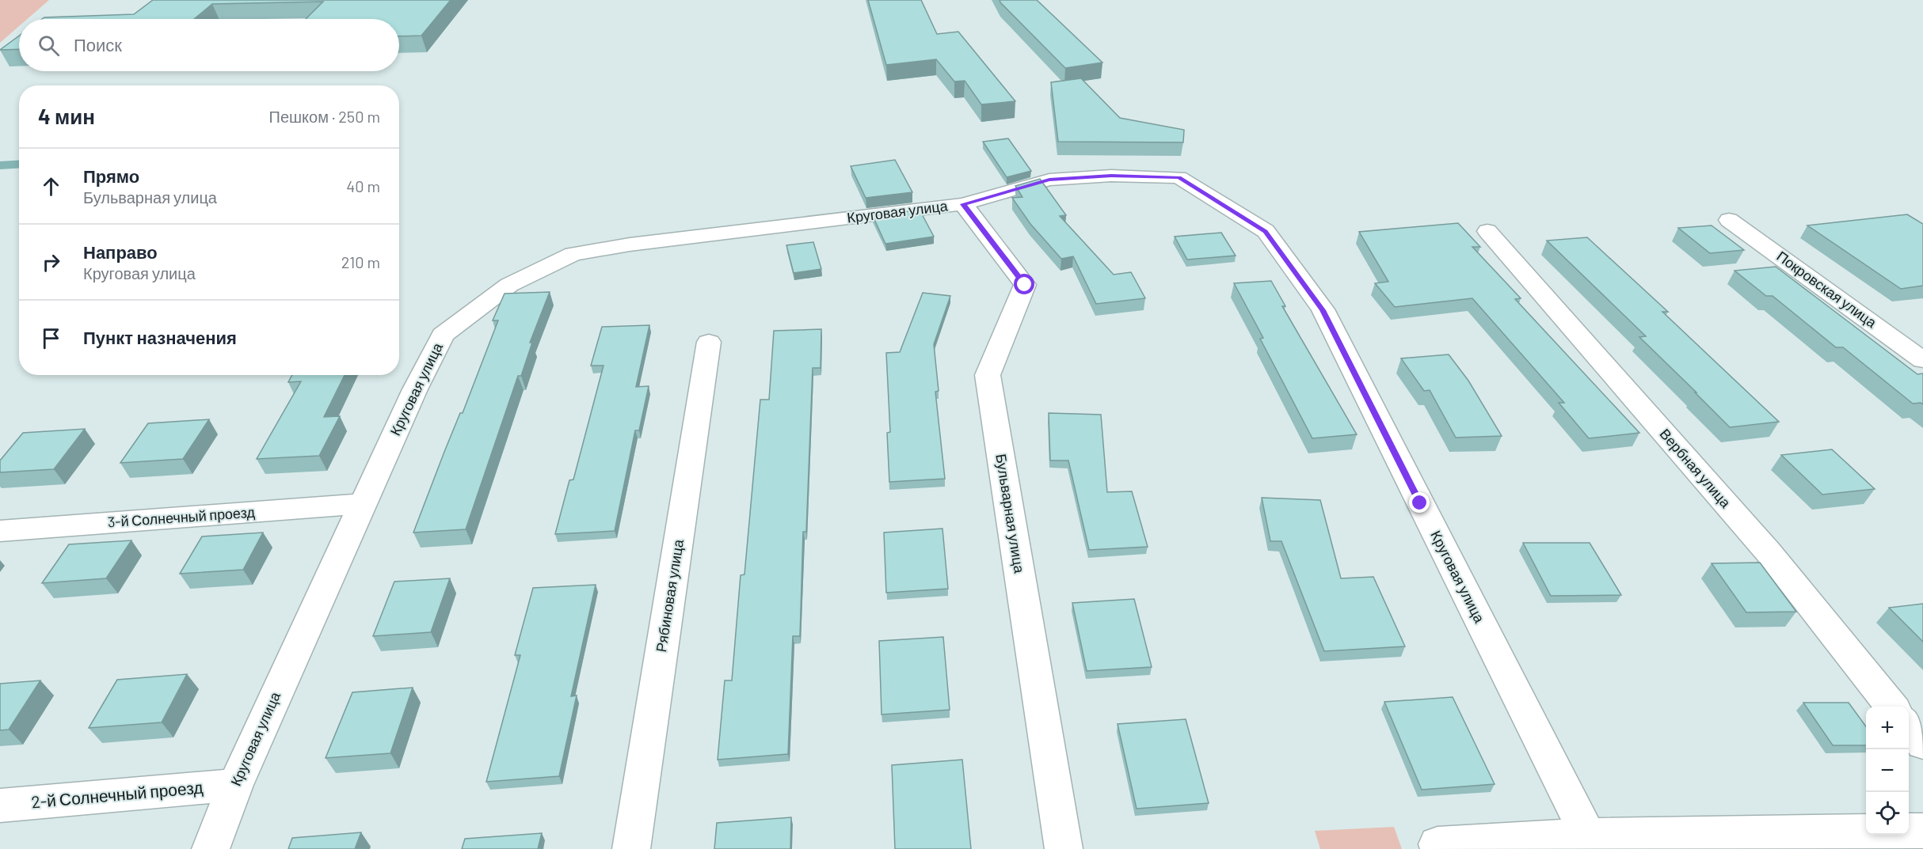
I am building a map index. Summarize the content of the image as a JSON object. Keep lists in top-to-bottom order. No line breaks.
{"streets":{"street":["Круговая улица","Покровская улица","Вербная улица","Бульварная улица","3-й Солнечный проезд","Рябиновая улица","2-й Солнечный проезд"]},"crossings":[["Круговая улица","Бульварная улица"],["Круговая улица","3-й Солнечный проезд"],["Круговая улица","2-й Солнечный проезд"]],"page":{"search":"Поиск","heading":["4 мин","Пешком · 250 m"],"list":[["Прямо","Бульварная улица","40 m"],["Направо","Круговая улица","210 m"],"Пункт назначения"],"map_buttons":["+","−"]}}
